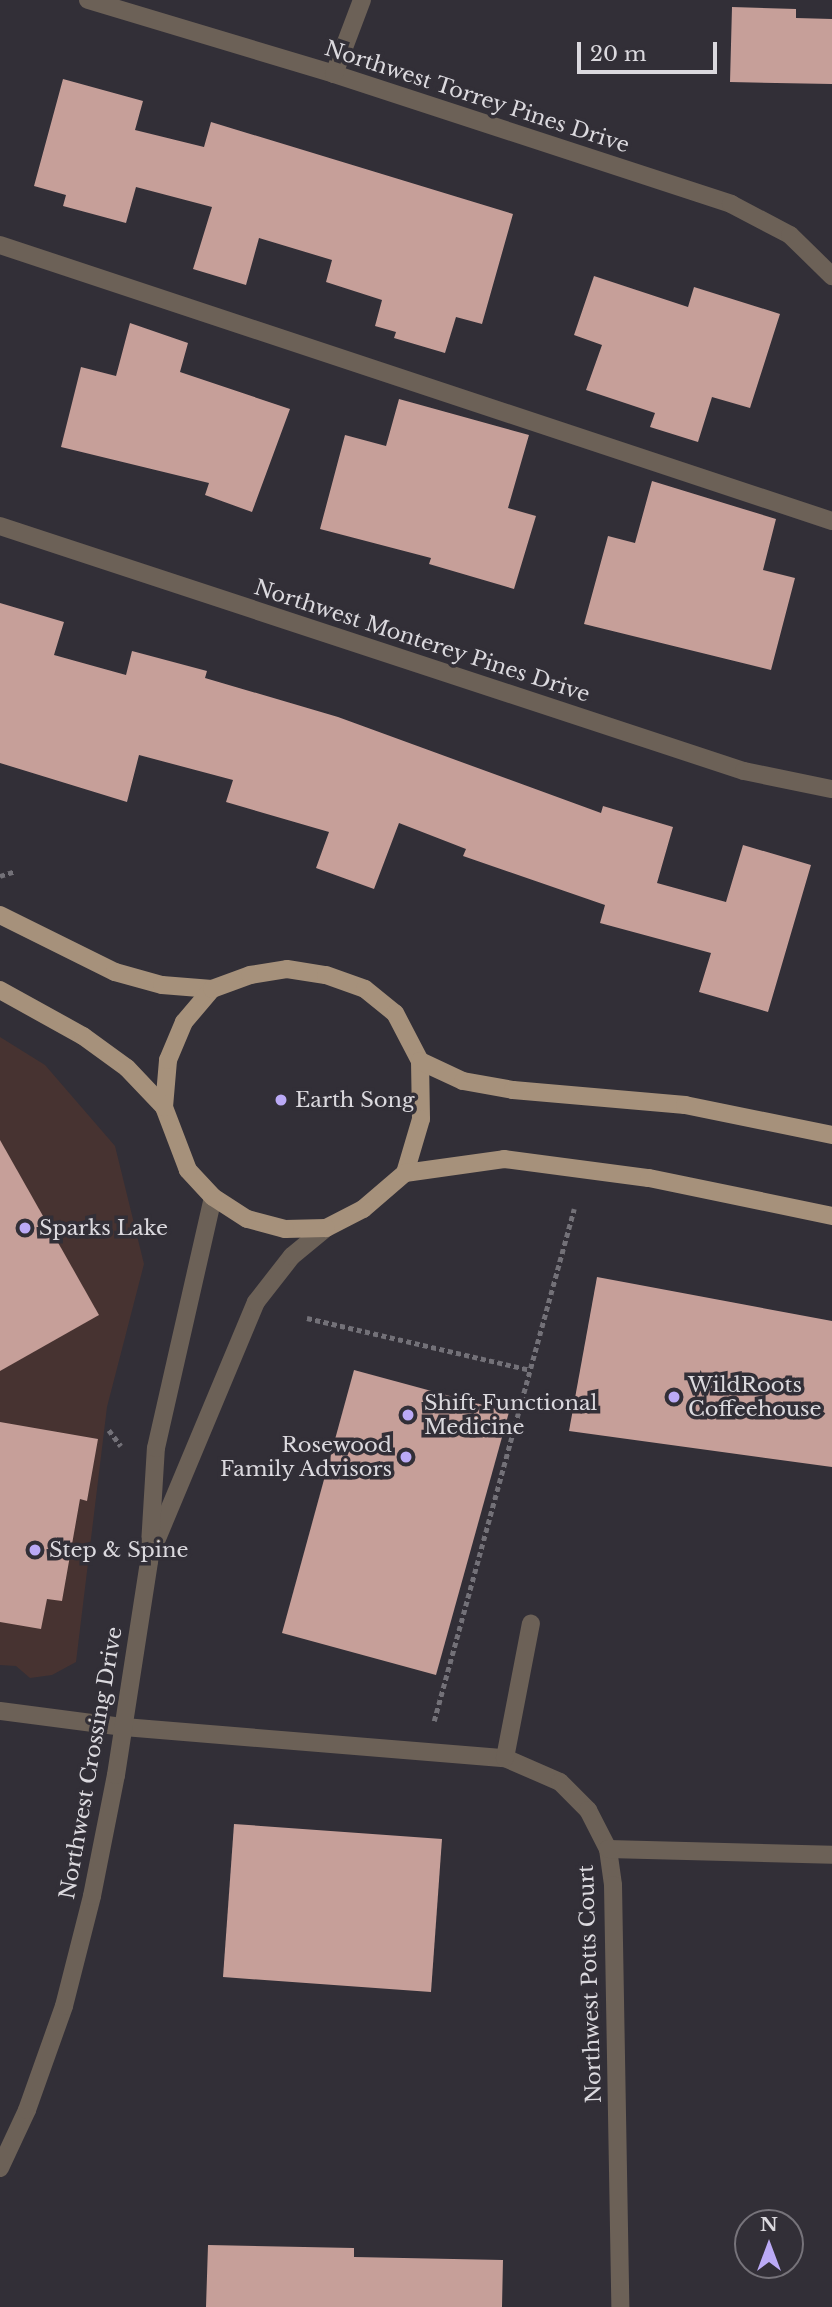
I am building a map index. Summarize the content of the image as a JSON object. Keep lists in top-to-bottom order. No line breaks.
{"streets":{"street":["Northwest Torrey Pines Drive","Northwest Monterey Pines Drive","Northwest Crossing Drive","Northwest Potts Court"]},"crossings":[["Northwest Crossing Drive","Northwest Potts Court"]],"places":["Earth Song","Sparks Lake","WildRoots Coffeehouse","Shift Functional Medicine","Rosewood Family Advisors","Step & Spine"],"scale_bar":"20 m","north":"top"}
